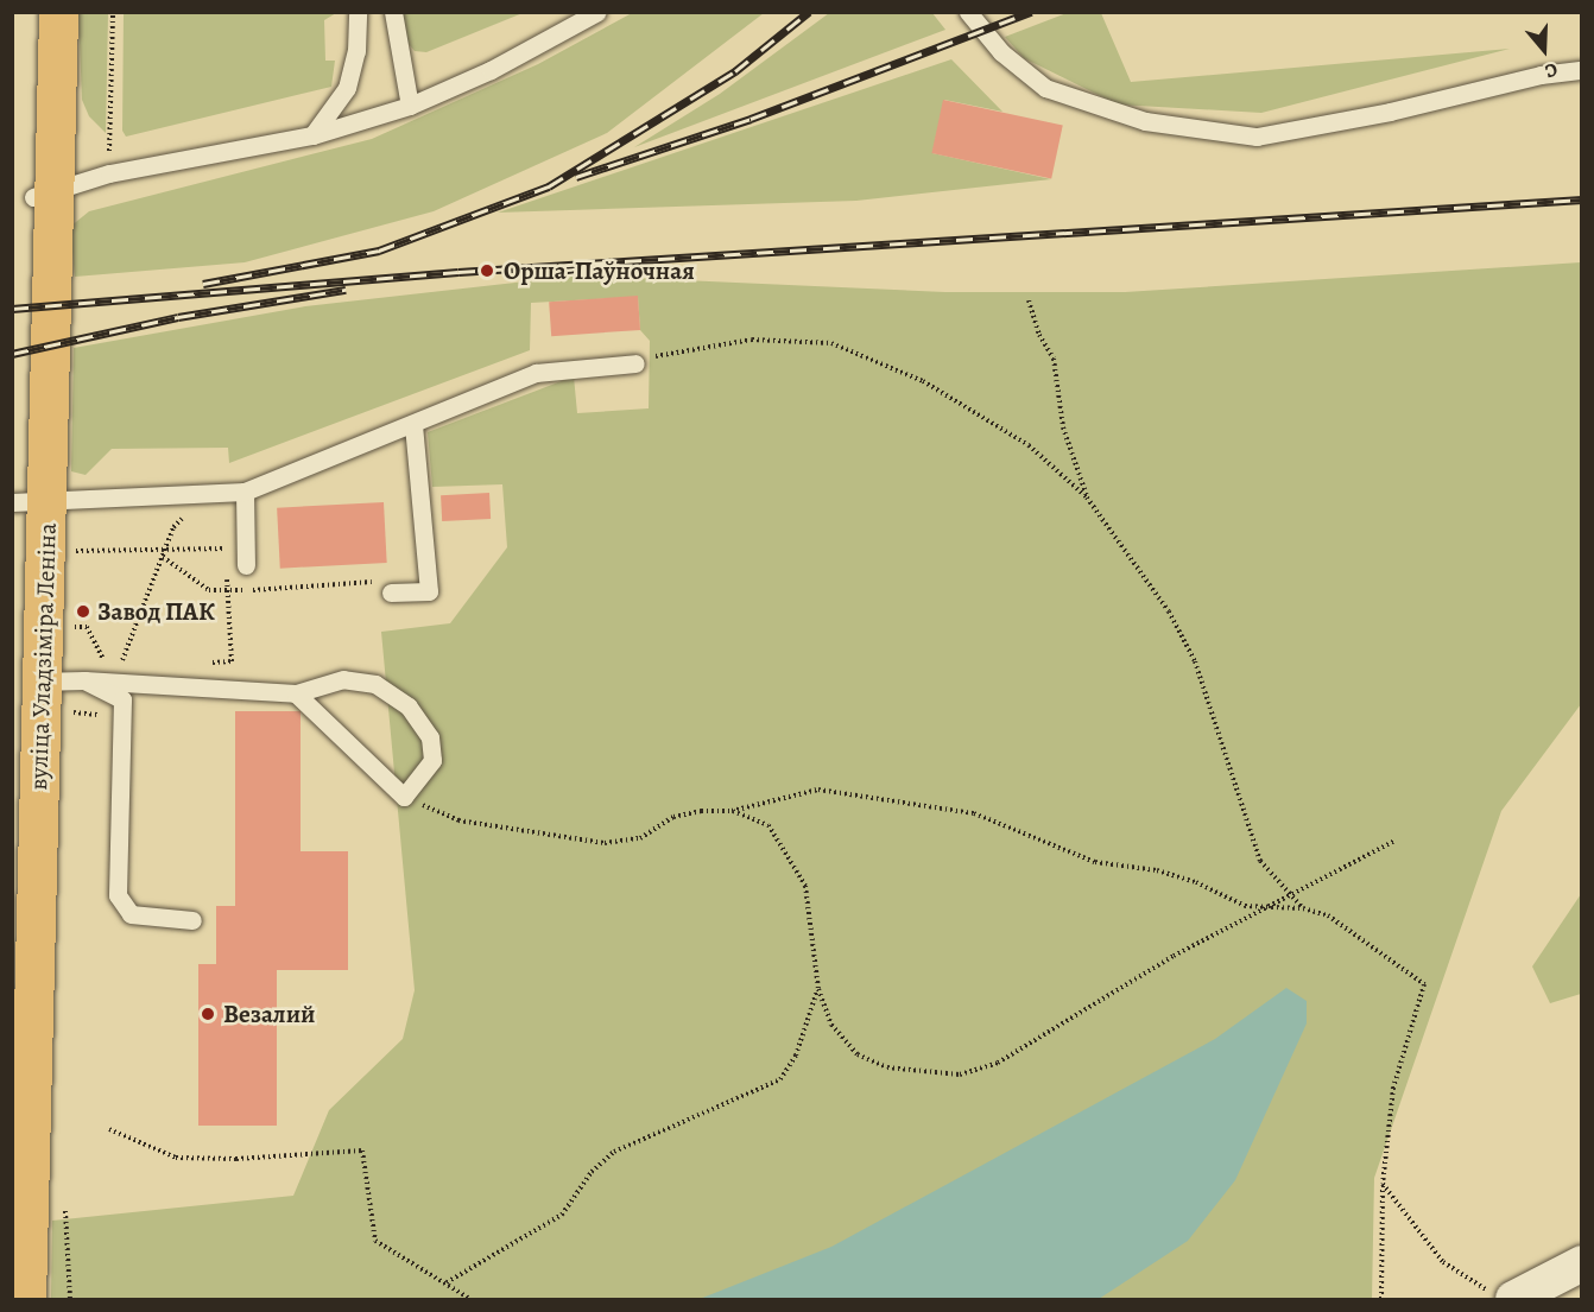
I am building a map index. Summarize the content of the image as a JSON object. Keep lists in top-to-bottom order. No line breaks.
{"streets":{"main road":["вуліца Уладзіміра Леніна"]},"places":["Орша-Паўночная","Завод ПАК","Везалий"],"north":"bottom"}
